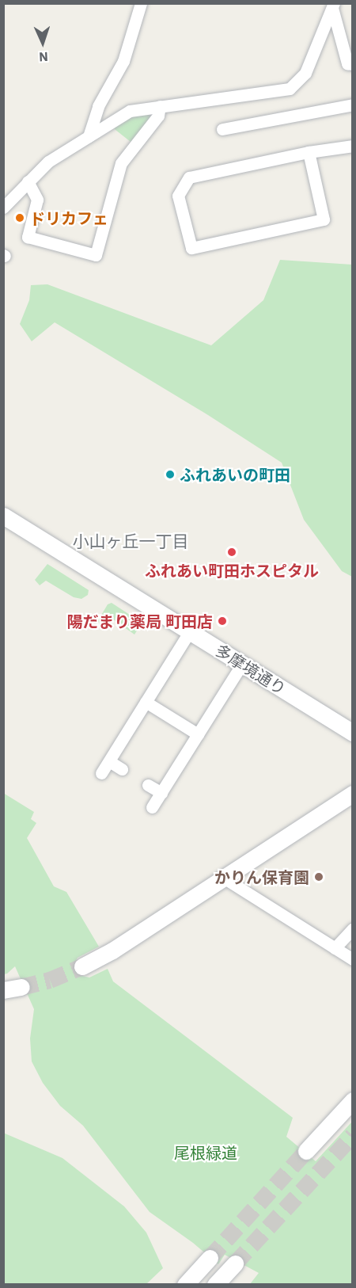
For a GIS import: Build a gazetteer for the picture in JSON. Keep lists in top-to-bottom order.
{
  "streets": {
    "street": ["多摩境通り"]
  },
  "districts": ["小山ヶ丘一丁目"],
  "parks": ["尾根緑道"],
  "places": [
    "ドリカフェ",
    "ふれあいの町田",
    "ふれあい町田ホスピタル",
    "陽だまり薬局 町田店",
    "かりん保育園"
  ],
  "north": "bottom"
}
